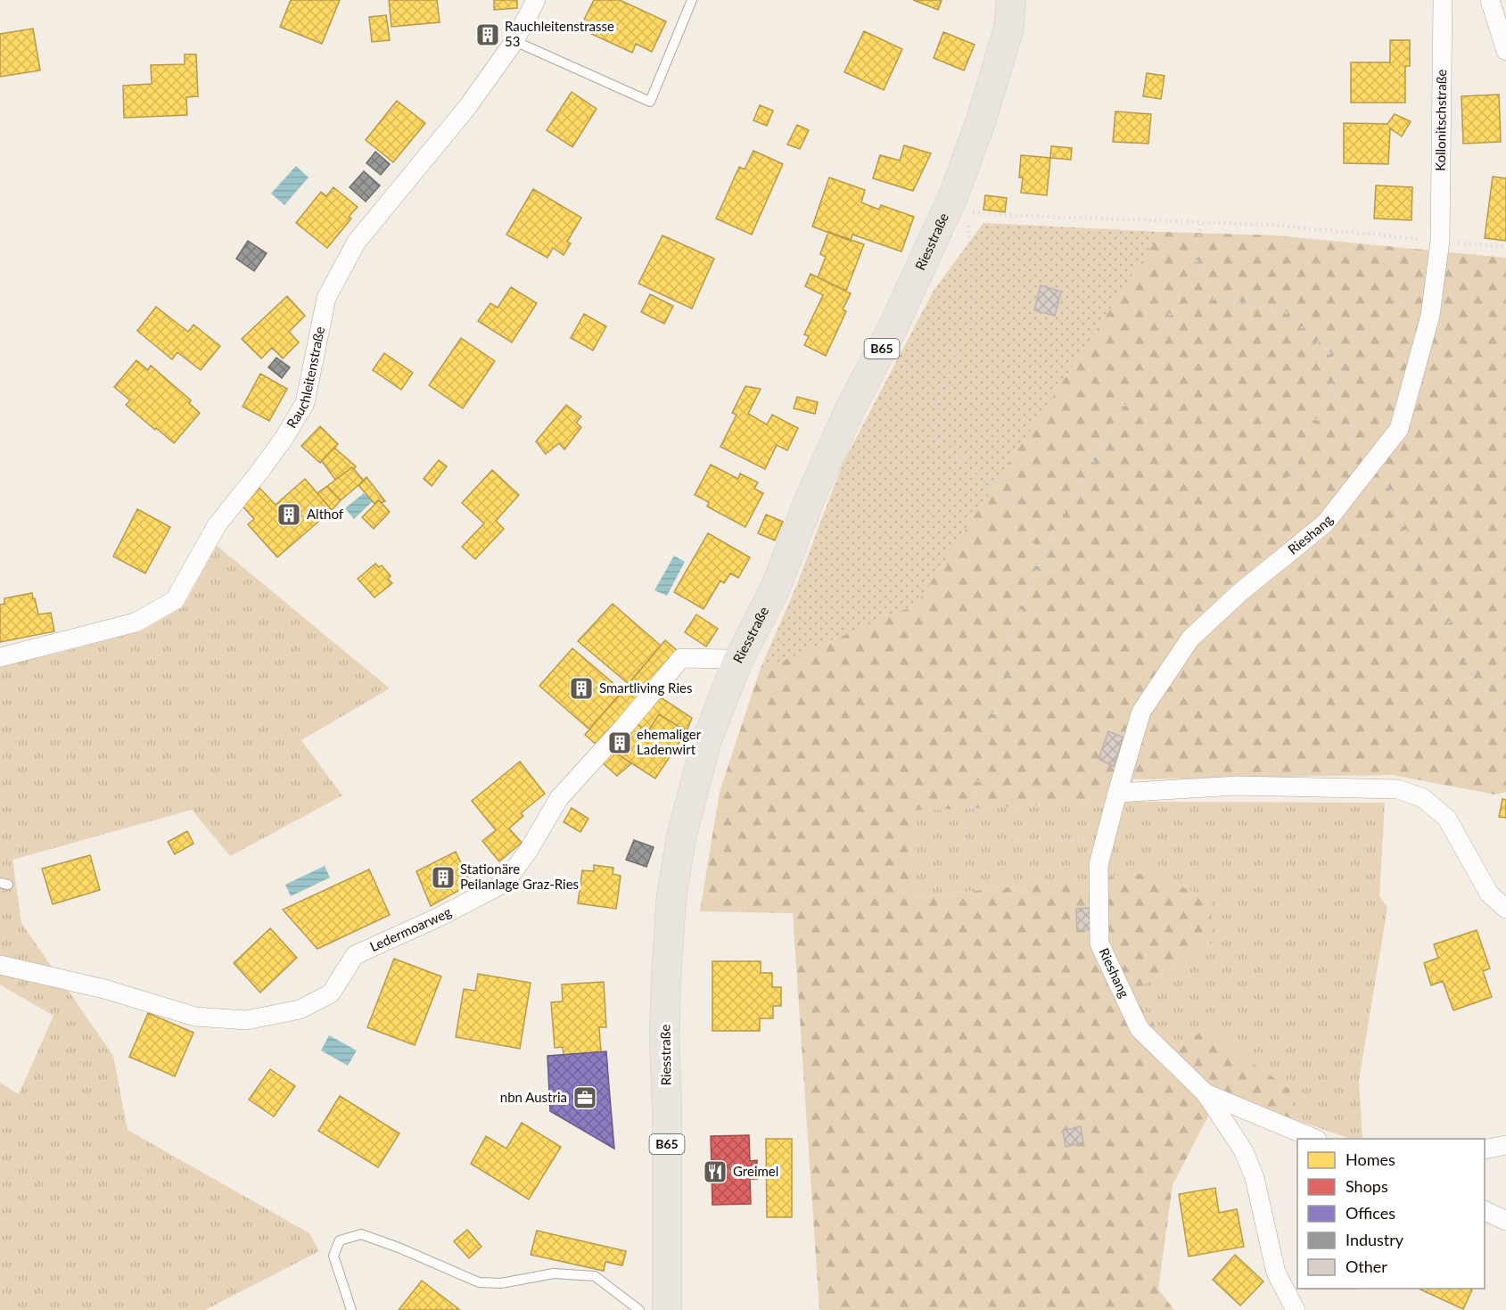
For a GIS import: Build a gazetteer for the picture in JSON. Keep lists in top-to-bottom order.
{
  "streets": {
    "main road": ["Riesstraße", "B65"],
    "street": [
      "Kollonitschstraße",
      "Rauchleitenstraße",
      "Rieshang",
      "Ledermoarweg"
    ]
  },
  "crossings": [
    ["Kollonitschstraße", "Rieshang"],
    ["Riesstraße", "Ledermoarweg"]
  ],
  "places": {
    "building": [
      "Rauchleitenstrasse 53",
      "Althof",
      "Smartliving Ries",
      "ehemaliger Ladenwirt",
      "Stationäre Peilanlage Graz-Ries"
    ],
    "office": ["nbn Austria"],
    "restaurant": ["Greimel"]
  },
  "legend": [
    "Homes",
    "Shops",
    "Offices",
    "Industry",
    "Other"
  ]
}
